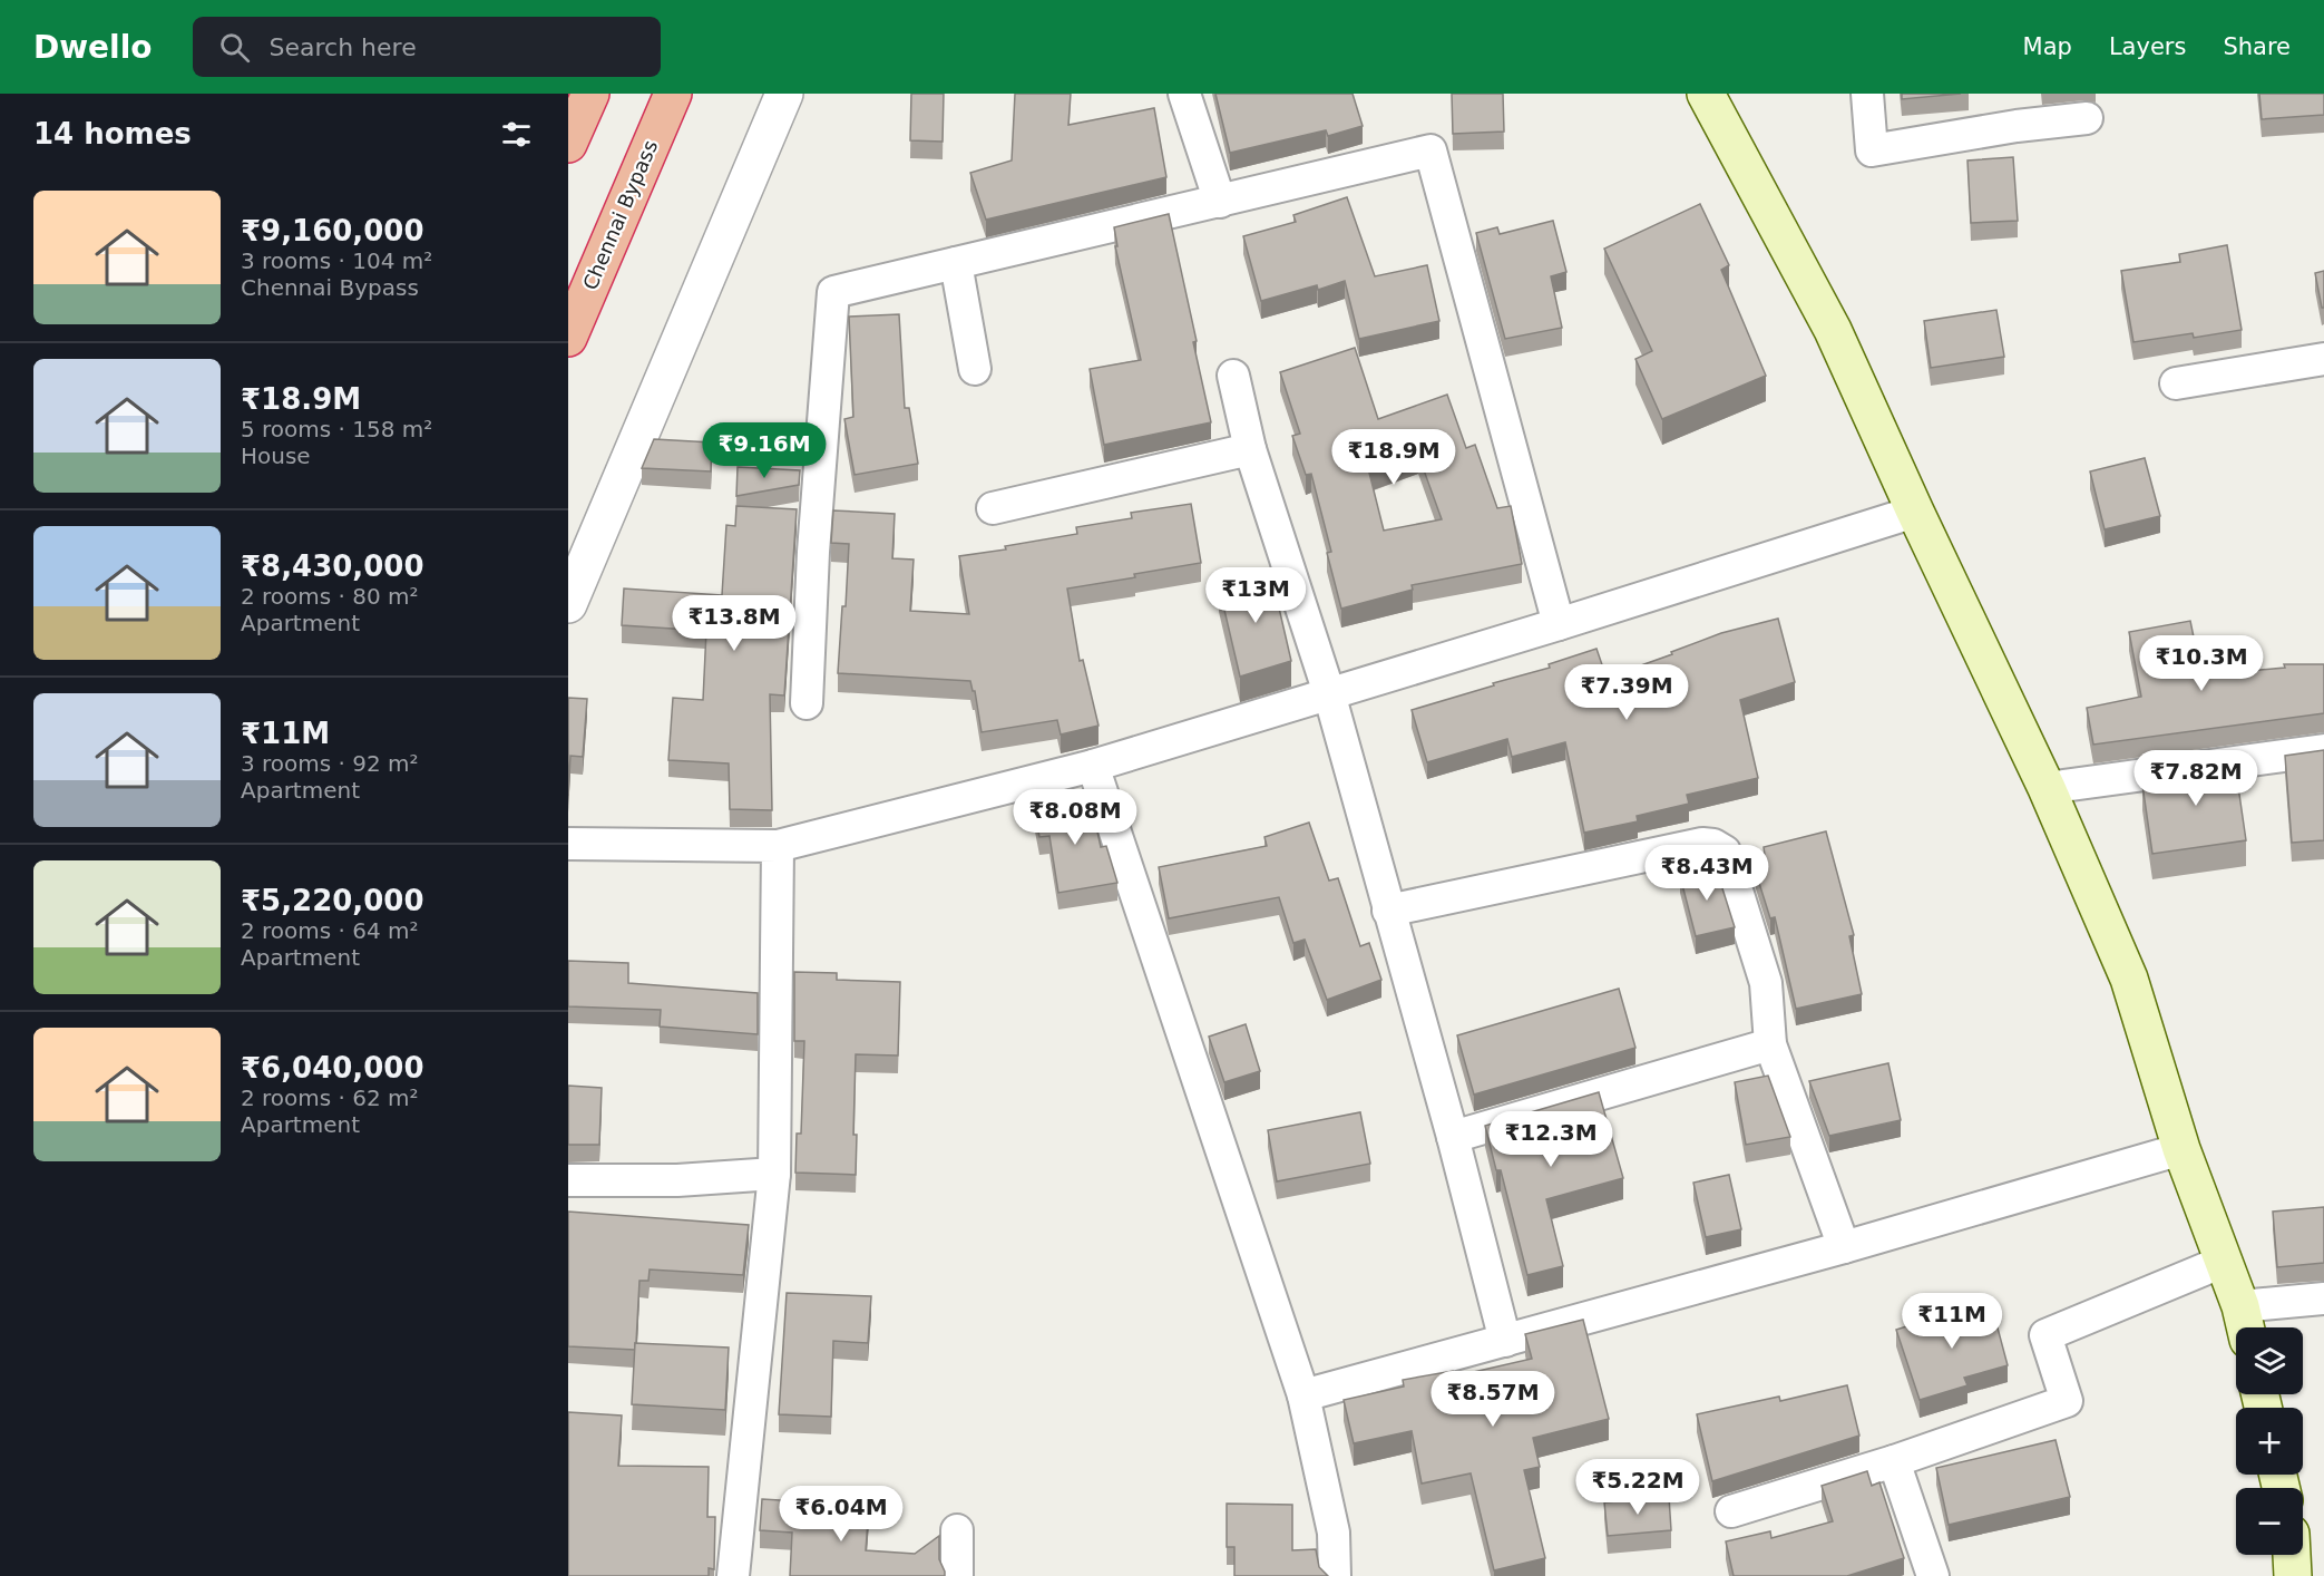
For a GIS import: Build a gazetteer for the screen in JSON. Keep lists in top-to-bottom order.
{
  "streets": {
    "highway": ["Chennai Bypass"]
  },
  "page": {
    "header": "Dwello",
    "search": "Search here",
    "nav": ["Map", "Layers", "Share"],
    "heading": "14 homes",
    "list": [
      {
        "name": "₹9,160,000",
        "note": "3 rooms · 104 m² · Chennai Bypass"
      },
      {
        "name": "₹18.9M",
        "note": "5 rooms · 158 m² · House"
      },
      {
        "name": "₹8,430,000",
        "note": "2 rooms · 80 m² · Apartment"
      },
      {
        "name": "₹11M",
        "note": "3 rooms · 92 m² · Apartment"
      },
      {
        "name": "₹5,220,000",
        "note": "2 rooms · 64 m² · Apartment"
      },
      {
        "name": "₹6,040,000",
        "note": "2 rooms · 62 m² · Apartment"
      }
    ],
    "price": [
      "₹9.16M",
      "₹18.9M",
      "₹13M",
      "₹13.8M",
      "₹10.3M",
      "₹7.39M",
      "₹7.82M",
      "₹8.08M",
      "₹8.43M",
      "₹12.3M",
      "₹11M",
      "₹8.57M",
      "₹5.22M",
      "₹6.04M"
    ],
    "map_buttons": ["+", "−"]
  }
}
